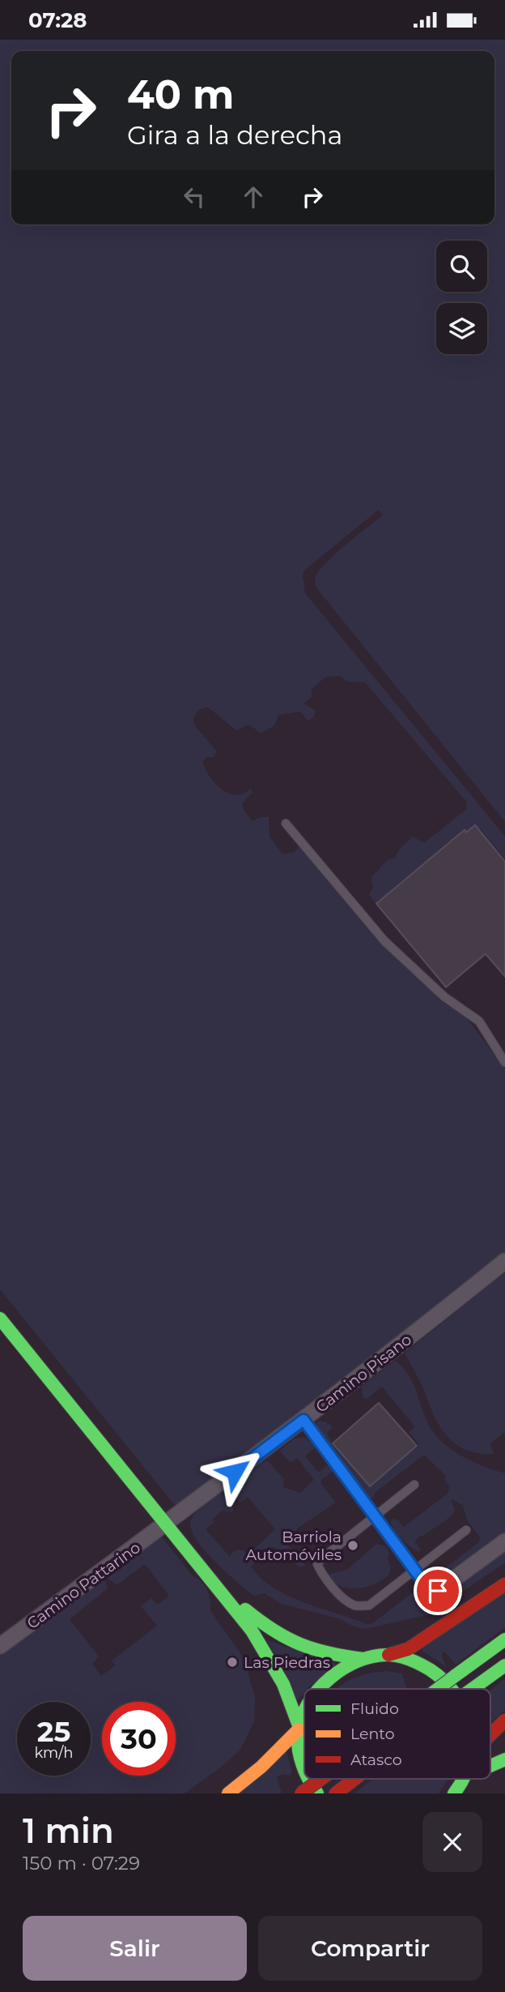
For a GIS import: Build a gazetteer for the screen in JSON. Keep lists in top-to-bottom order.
{
  "streets": {
    "street": ["Camino Pisano", "Camino Pattarino"]
  },
  "crossings": [
    ["Camino Pisano", "Camino Pattarino"]
  ],
  "places": ["Barriola Automóviles", "Las Piedras"],
  "legend": ["Fluido", "Lento", "Atasco"],
  "page": {
    "status": "07:28",
    "turn": ["40 m", "Gira a la derecha"],
    "speed": "25 km/h",
    "limit": "30",
    "heading": ["1 min", "150 m · 07:29"],
    "buttons": ["Salir", "Compartir"]
  }
}
